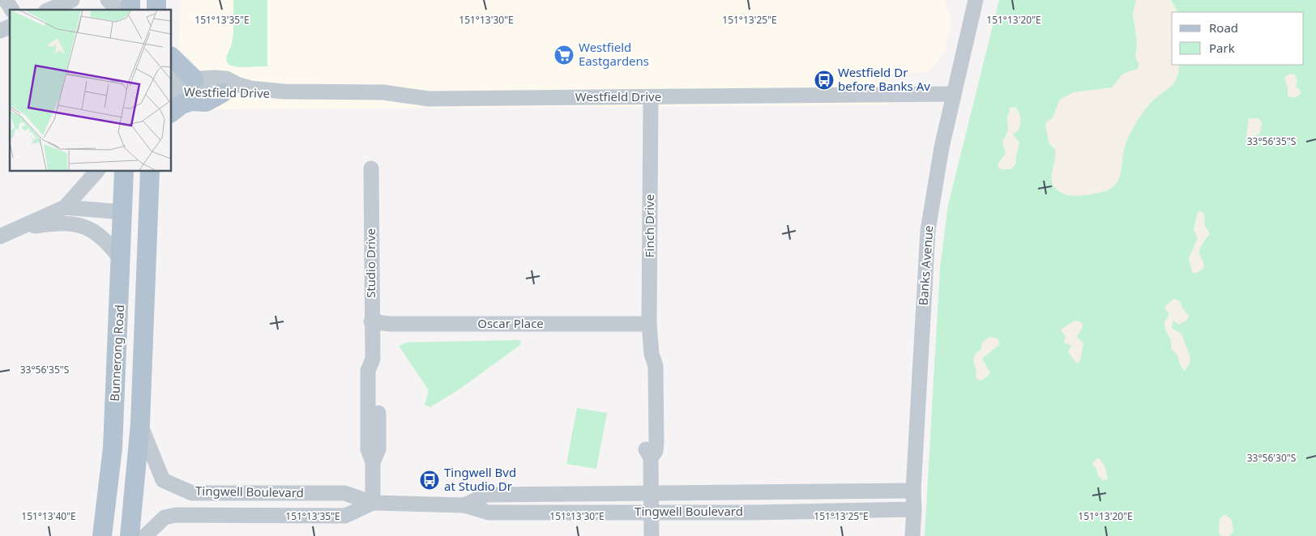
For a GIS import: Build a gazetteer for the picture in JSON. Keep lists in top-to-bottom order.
{
  "streets": {
    "main road": ["Bunnerong Road"],
    "street": [
      "Westfield Drive",
      "Finch Drive",
      "Studio Drive",
      "Banks Avenue",
      "Oscar Place",
      "Tingwell Boulevard"
    ]
  },
  "crossings": [
    ["Westfield Drive", "Finch Drive"],
    ["Westfield Drive", "Banks Avenue"],
    ["Finch Drive", "Oscar Place"],
    ["Finch Drive", "Tingwell Boulevard"],
    ["Studio Drive", "Oscar Place"],
    ["Studio Drive", "Tingwell Boulevard"],
    ["Banks Avenue", "Tingwell Boulevard"],
    ["Bunnerong Road", "Tingwell Boulevard"]
  ],
  "places": {
    "supermarket": ["Westfield Eastgardens"],
    "bus stop": ["Westfield Dr before Banks Av", "Tingwell Bvd at Studio Dr"]
  },
  "legend": ["Road", "Park"],
  "coordinates": [
    "151°13'35\"E",
    "151°13'30\"E",
    "151°13'25\"E",
    "151°13'20\"E",
    "33°56'35\"S",
    "33°56'30\"S",
    "151°13'40\"E"
  ]
}
